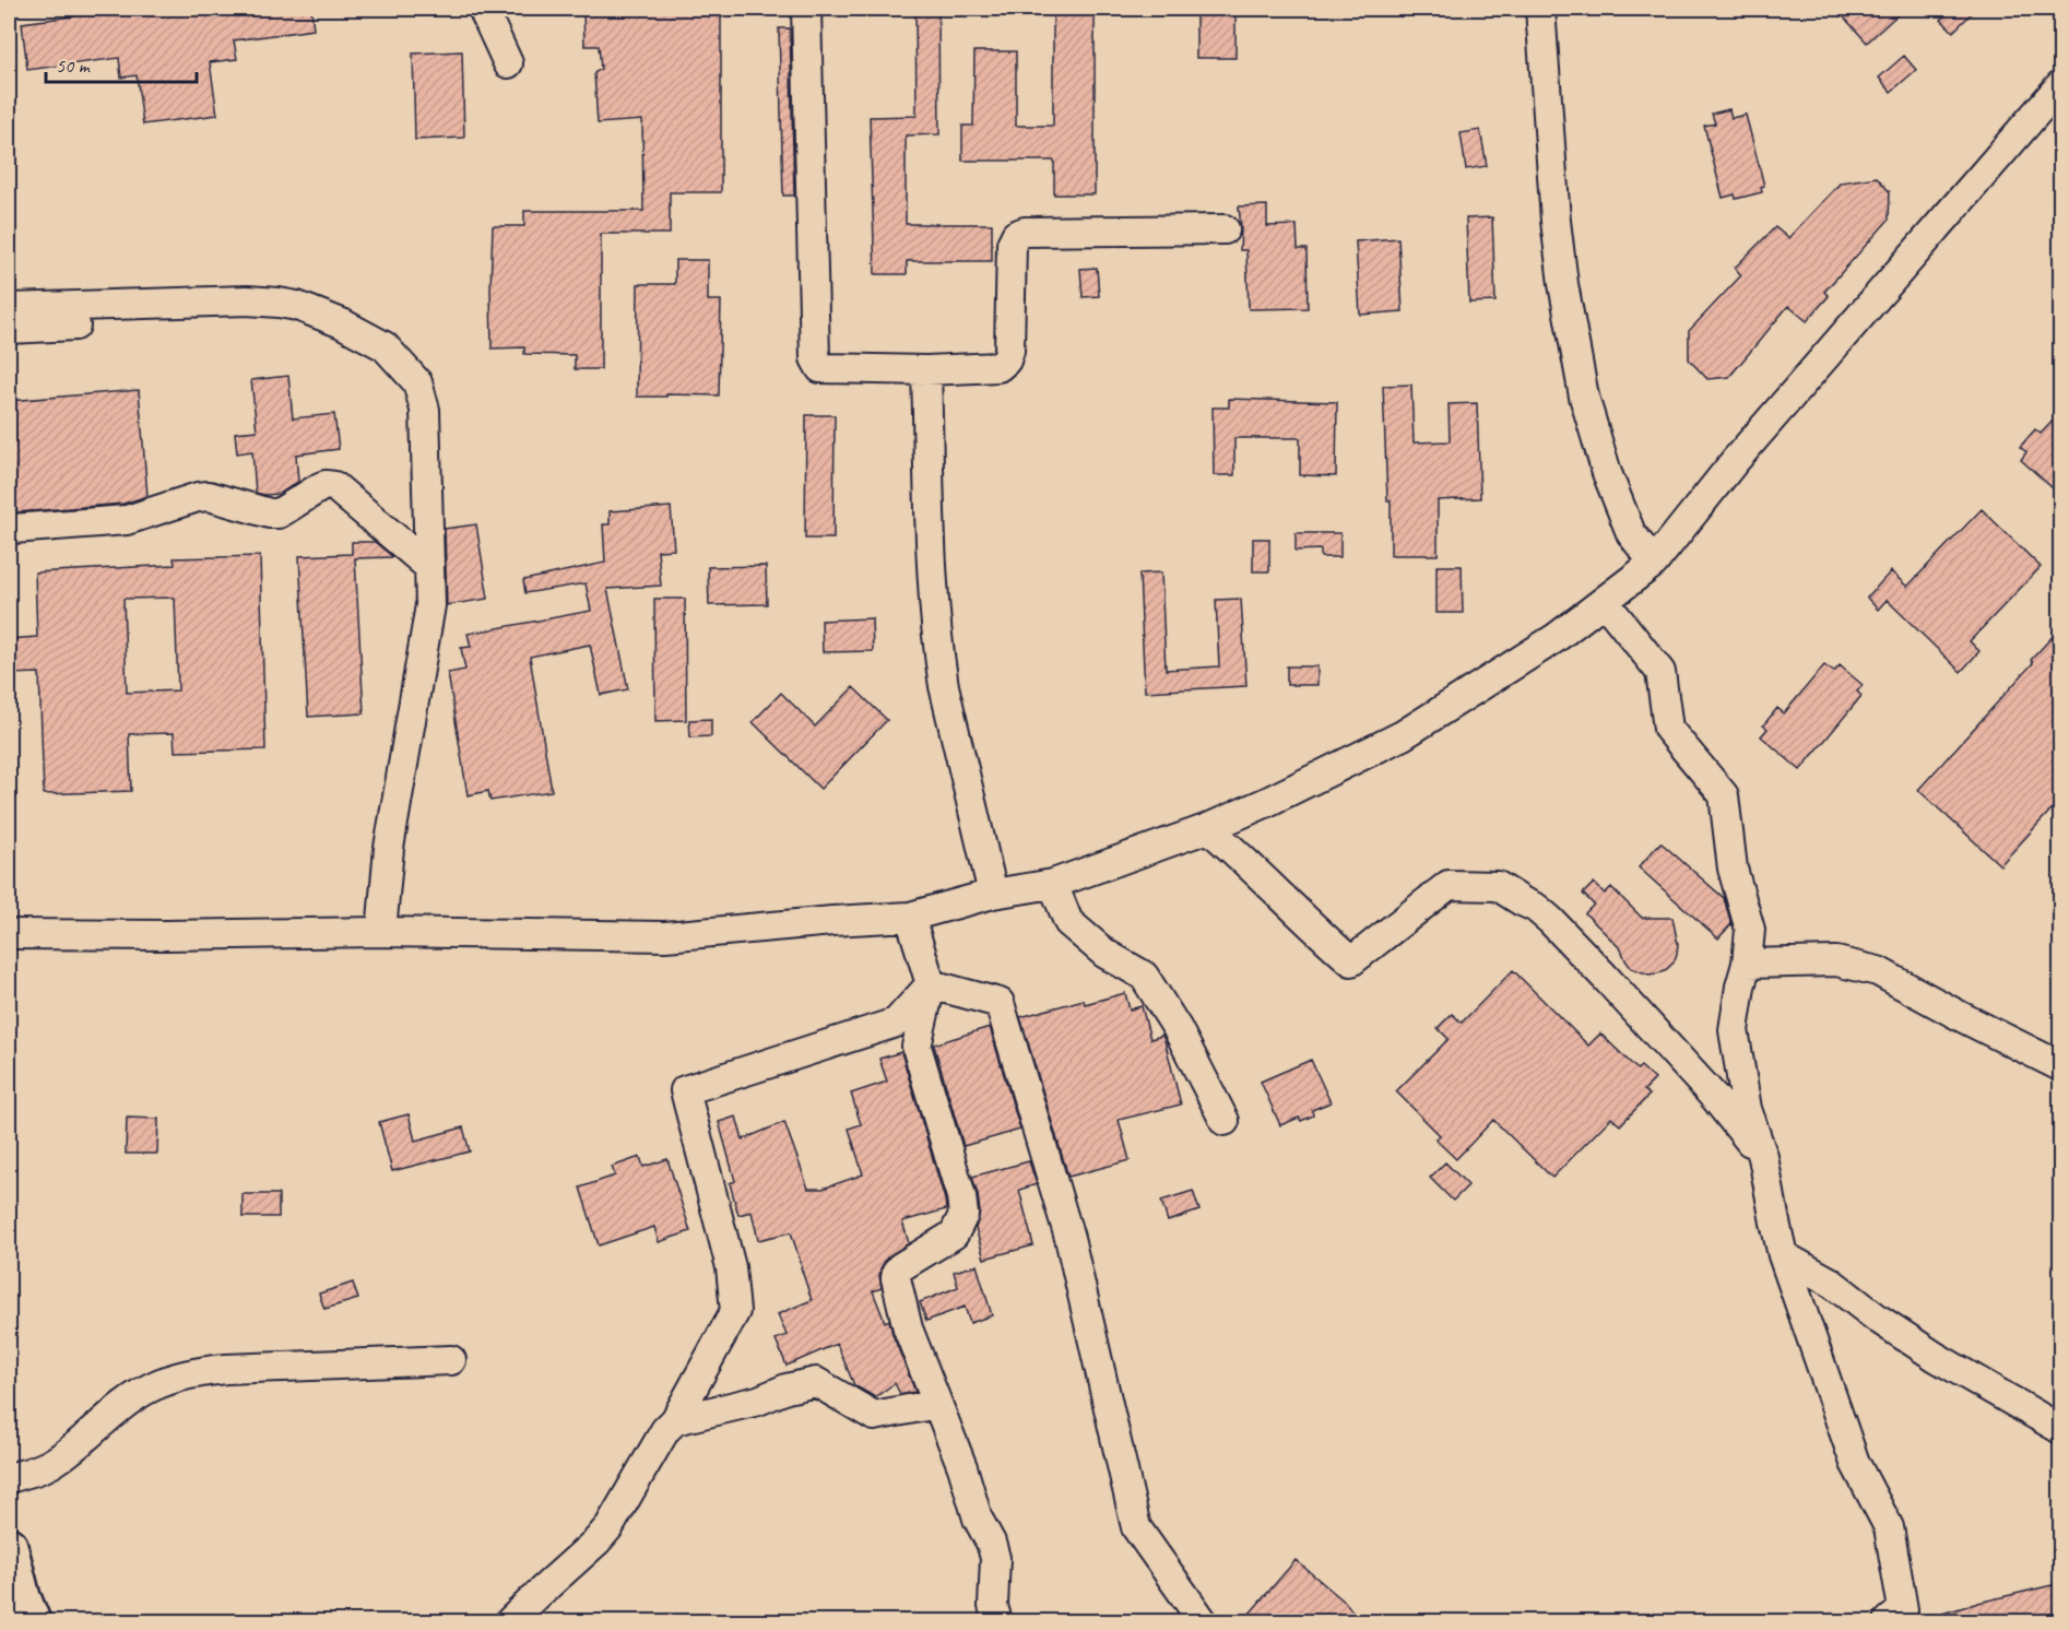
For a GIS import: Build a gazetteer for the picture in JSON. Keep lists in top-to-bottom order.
{
  "scale_bar": "50 m"
}
